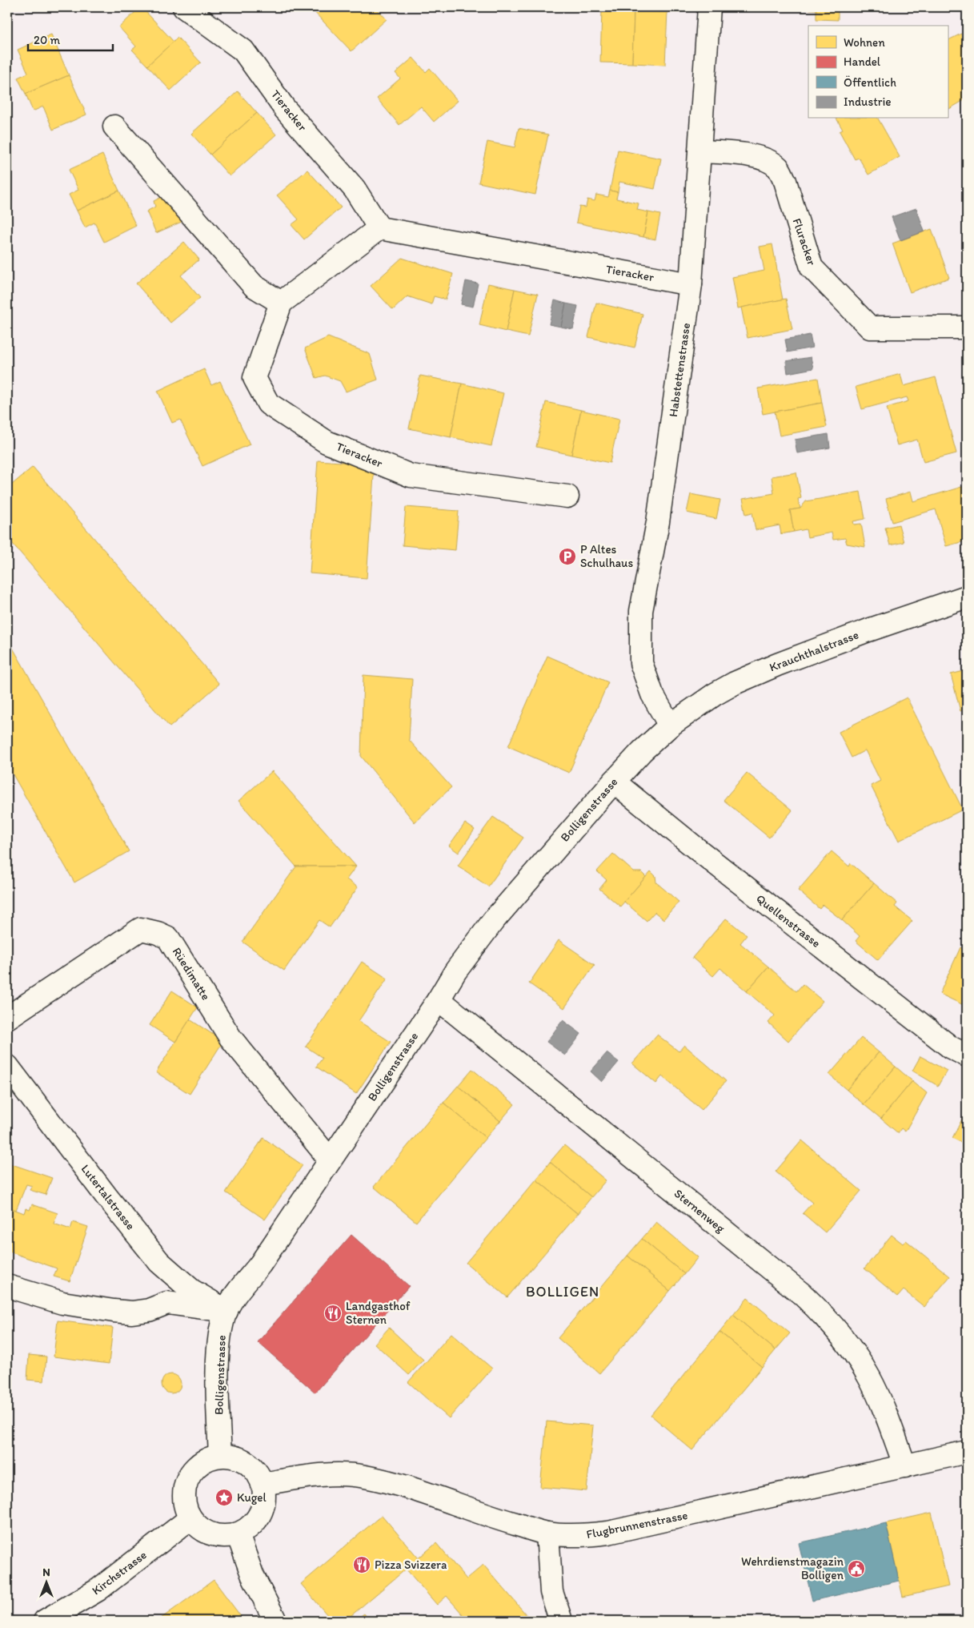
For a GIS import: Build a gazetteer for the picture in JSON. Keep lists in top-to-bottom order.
{
  "streets": {
    "street": [
      "Tieracker",
      "Fluracker",
      "Habstettenstrasse",
      "Krauchthalstrasse",
      "Bolligenstrasse",
      "Quellenstrasse",
      "Rüedimatte",
      "Lutertalstrasse",
      "Sternenweg",
      "Flugbrunnenstrasse",
      "Kirchstrasse"
    ]
  },
  "crossings": [
    ["Tieracker", "Habstettenstrasse"],
    ["Fluracker", "Habstettenstrasse"],
    ["Habstettenstrasse", "Krauchthalstrasse"],
    ["Habstettenstrasse", "Bolligenstrasse"],
    ["Krauchthalstrasse", "Bolligenstrasse"],
    ["Bolligenstrasse", "Quellenstrasse"],
    ["Bolligenstrasse", "Rüedimatte"],
    ["Bolligenstrasse", "Lutertalstrasse"],
    ["Bolligenstrasse", "Sternenweg"],
    ["Bolligenstrasse", "Flugbrunnenstrasse"],
    ["Bolligenstrasse", "Kirchstrasse"],
    ["Sternenweg", "Flugbrunnenstrasse"],
    ["Flugbrunnenstrasse", "Kirchstrasse"]
  ],
  "districts": ["BOLLIGEN"],
  "places": {
    "parking": ["P Altes Schulhaus"],
    "restaurant": ["Landgasthof Sternen", "Pizza Svizzera"],
    "place": ["Kugel"],
    "public building": ["Wehrdienstmagazin Bolligen"]
  },
  "legend": [
    "Wohnen",
    "Handel",
    "Öffentlich",
    "Industrie"
  ],
  "scale_bar": "20 m",
  "north": "top"
}
